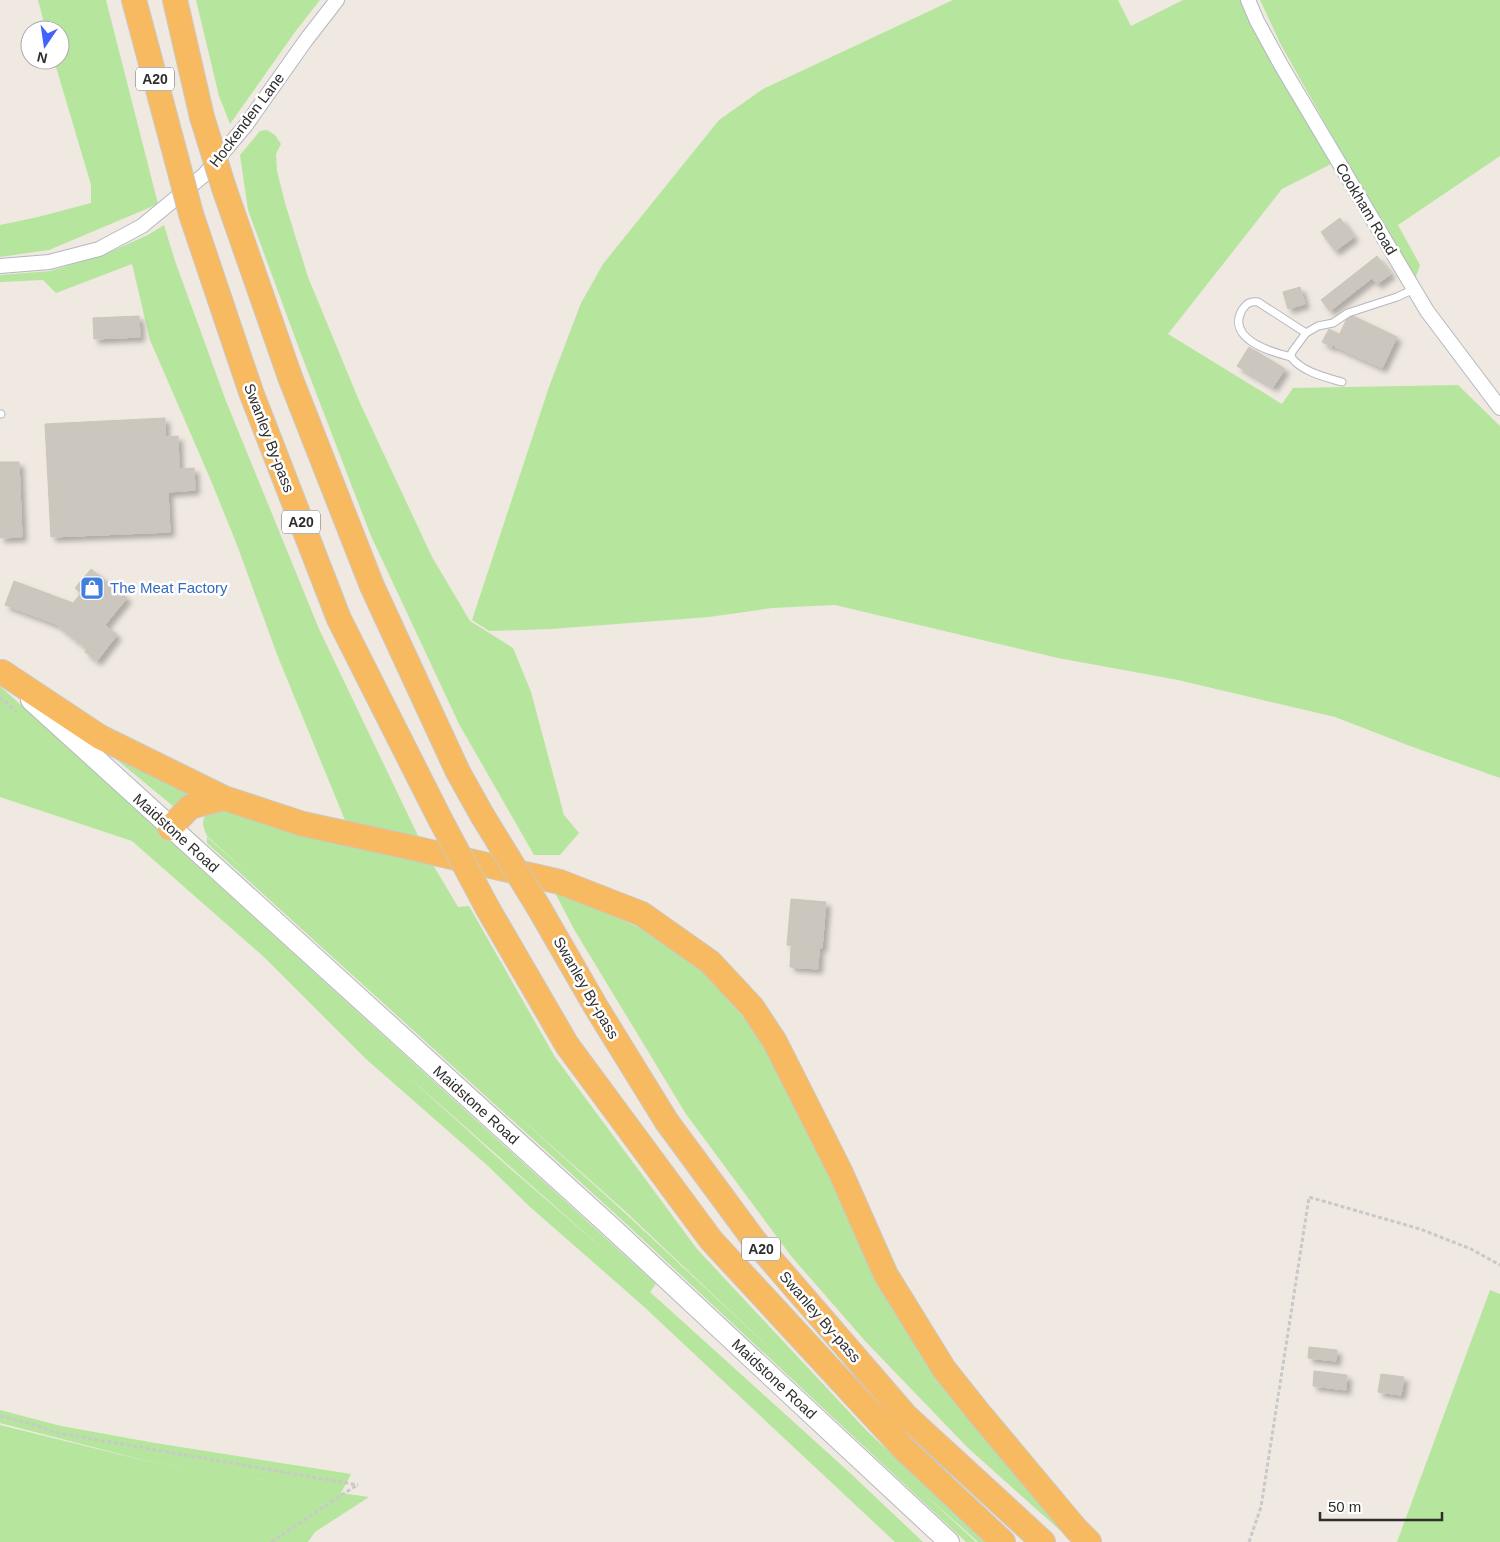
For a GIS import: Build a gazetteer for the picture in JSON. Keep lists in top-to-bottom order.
{
  "streets": {
    "highway": ["A20", "Swanley By-pass"],
    "main road": ["Maidstone Road"],
    "street": ["Hockenden Lane", "Cookham Road"]
  },
  "places": {
    "shop": ["The Meat Factory"]
  },
  "scale_bar": "50 m",
  "north": "bottom"
}
